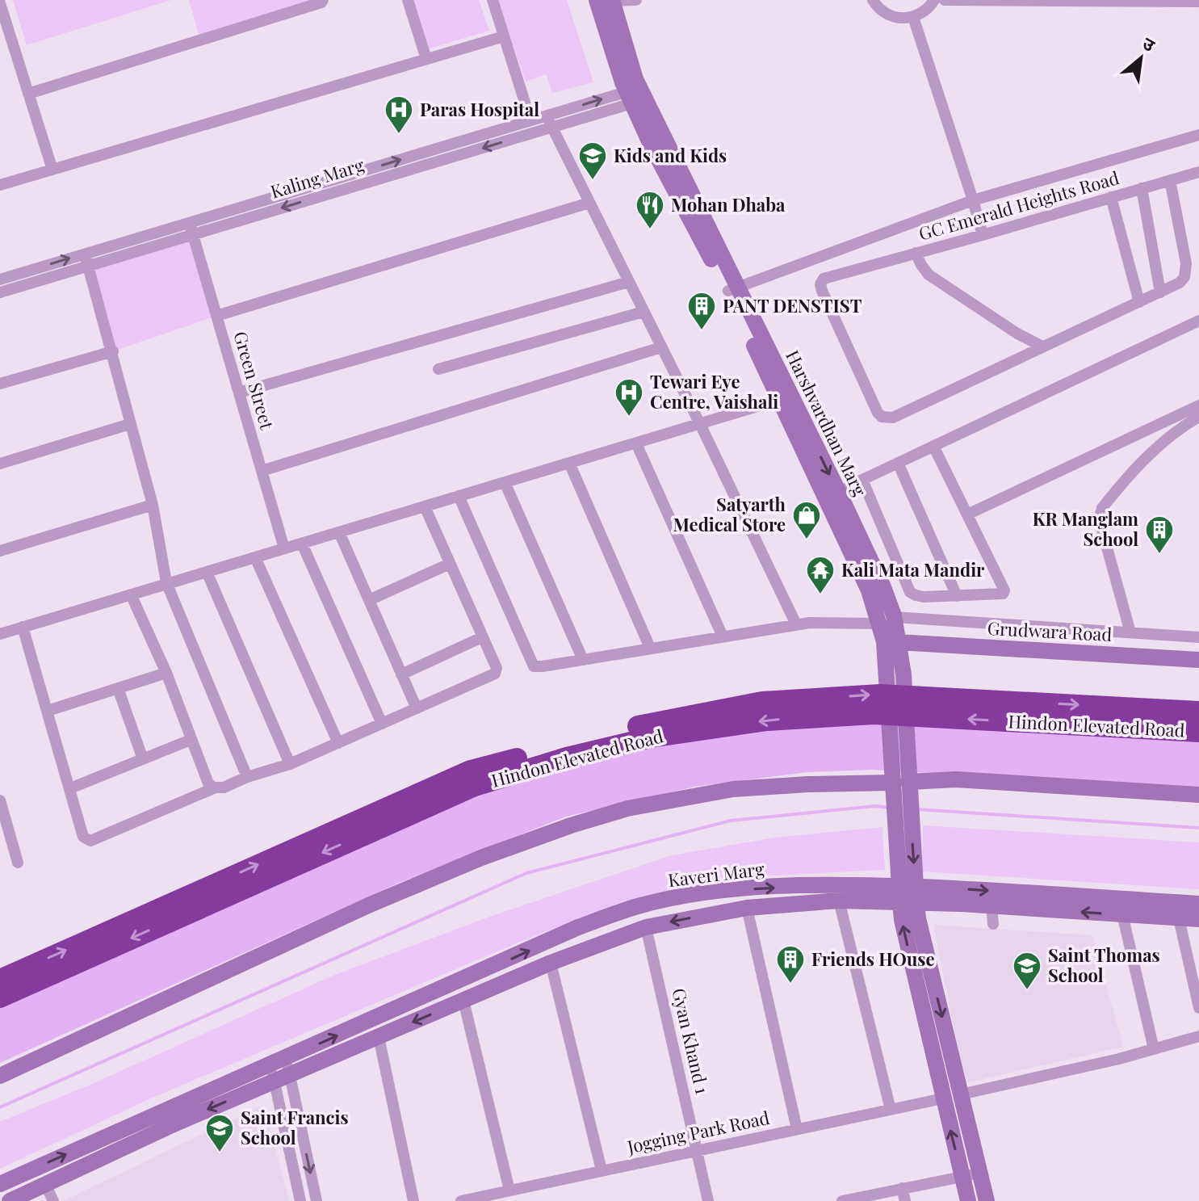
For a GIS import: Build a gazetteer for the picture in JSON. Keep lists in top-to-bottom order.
{
  "streets": {
    "highway": ["Hindon Elevated Road"],
    "street": [
      "Kaling Marg",
      "GC Emerald Heights Road",
      "Green Street",
      "Harshvardhan Marg",
      "Grudwara Road",
      "Kaveri Marg",
      "Gyan Khand 1",
      "Jogging Park Road"
    ]
  },
  "crossings": [
    ["Kaling Marg", "Green Street"],
    ["Kaling Marg", "Harshvardhan Marg"],
    ["Harshvardhan Marg", "Grudwara Road"],
    ["Harshvardhan Marg", "Kaveri Marg"],
    ["Kaveri Marg", "Gyan Khand 1"],
    ["Gyan Khand 1", "Jogging Park Road"]
  ],
  "places": {
    "hospital": ["Paras Hospital", "Tewari Eye Centre, Vaishali"],
    "school or university": ["Kids and Kids", "Saint Thomas School", "Saint Francis School"],
    "restaurant": ["Mohan Dhaba"],
    "building": ["PANT DENSTIST", "KR Manglam School", "Friends HOuse"],
    "shop": ["Satyarth Medical Store"],
    "temple": ["Kali Mata Mandir"]
  },
  "north": "top right"
}
